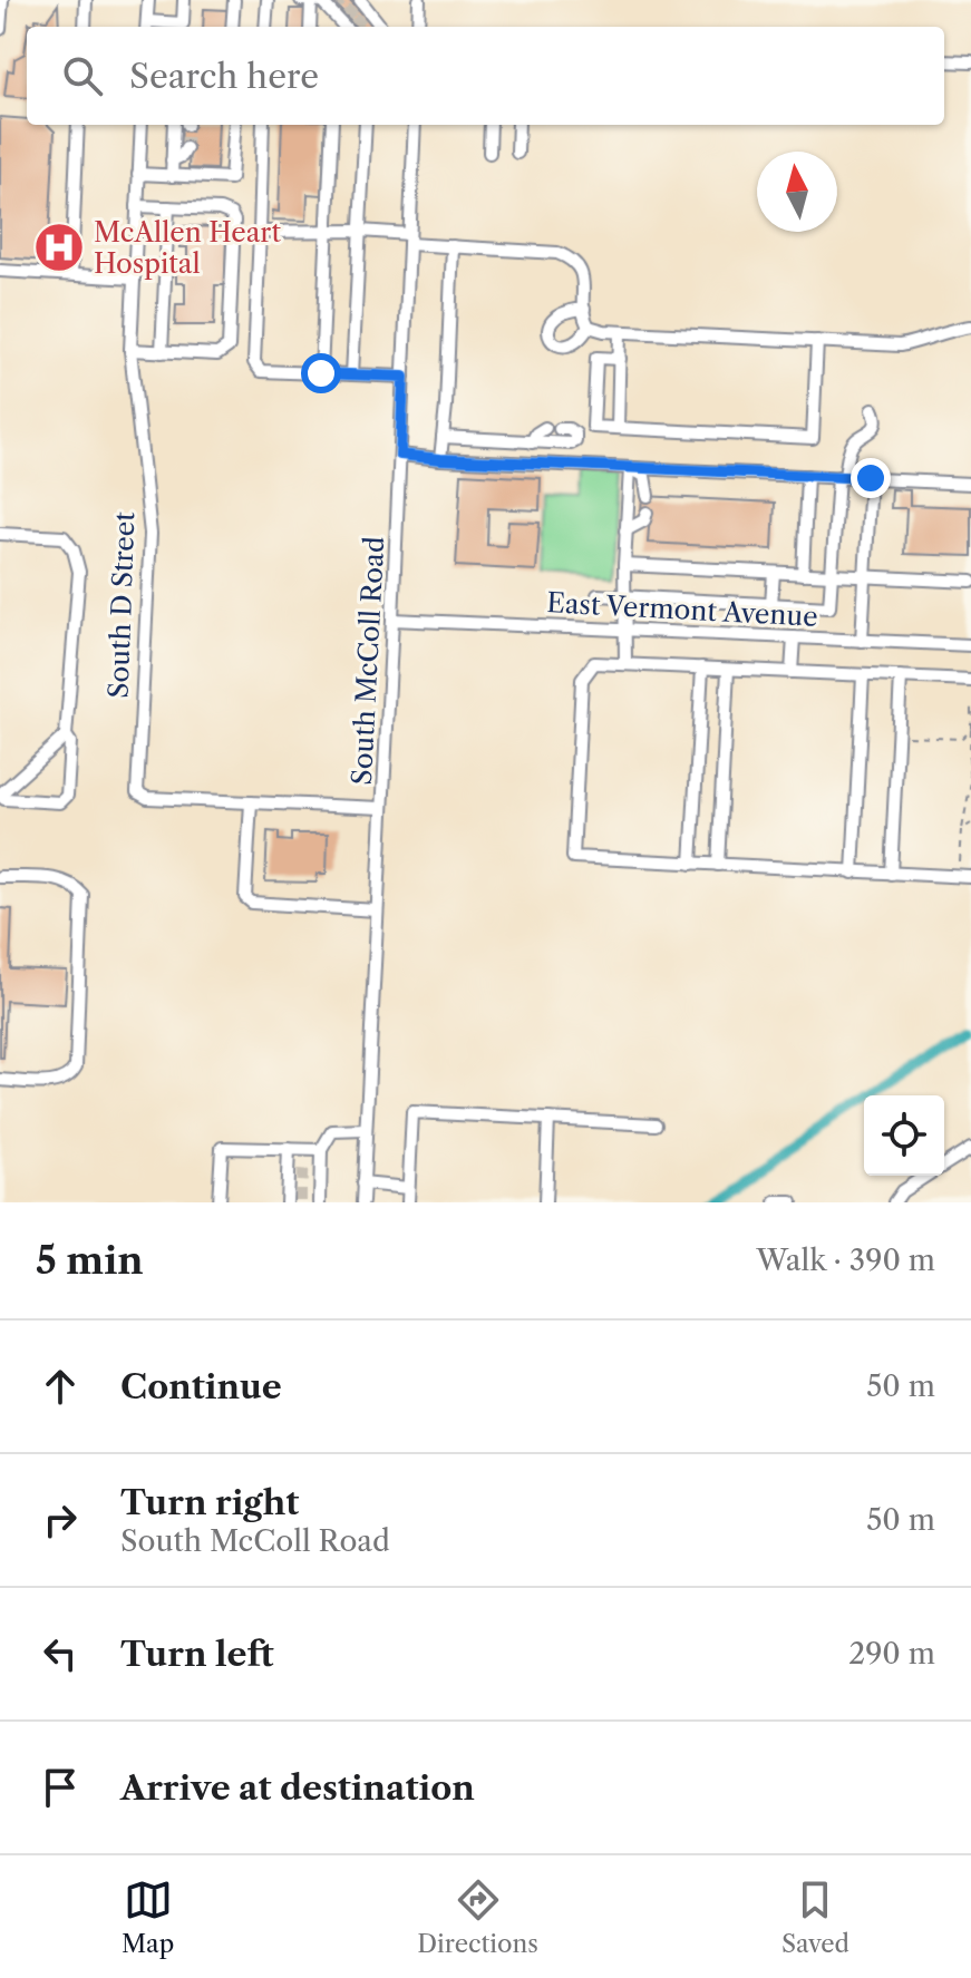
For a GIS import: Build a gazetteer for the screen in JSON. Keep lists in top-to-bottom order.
{
  "streets": {
    "street": ["South D Street", "East Vermont Avenue", "South McColl Road"]
  },
  "crossings": [
    ["South D Street", "South McColl Road"],
    ["East Vermont Avenue", "South McColl Road"]
  ],
  "places": {
    "hospital": ["McAllen Heart Hospital"]
  },
  "north": "top",
  "page": {
    "search": "Search here",
    "heading": ["5 min", "Walk · 390 m"],
    "list": [
      ["Continue", "50 m"],
      ["Turn right", "South McColl Road", "50 m"],
      ["Turn left", "290 m"],
      "Arrive at destination"
    ],
    "nav": ["Map", "Directions", "Saved"]
  }
}
